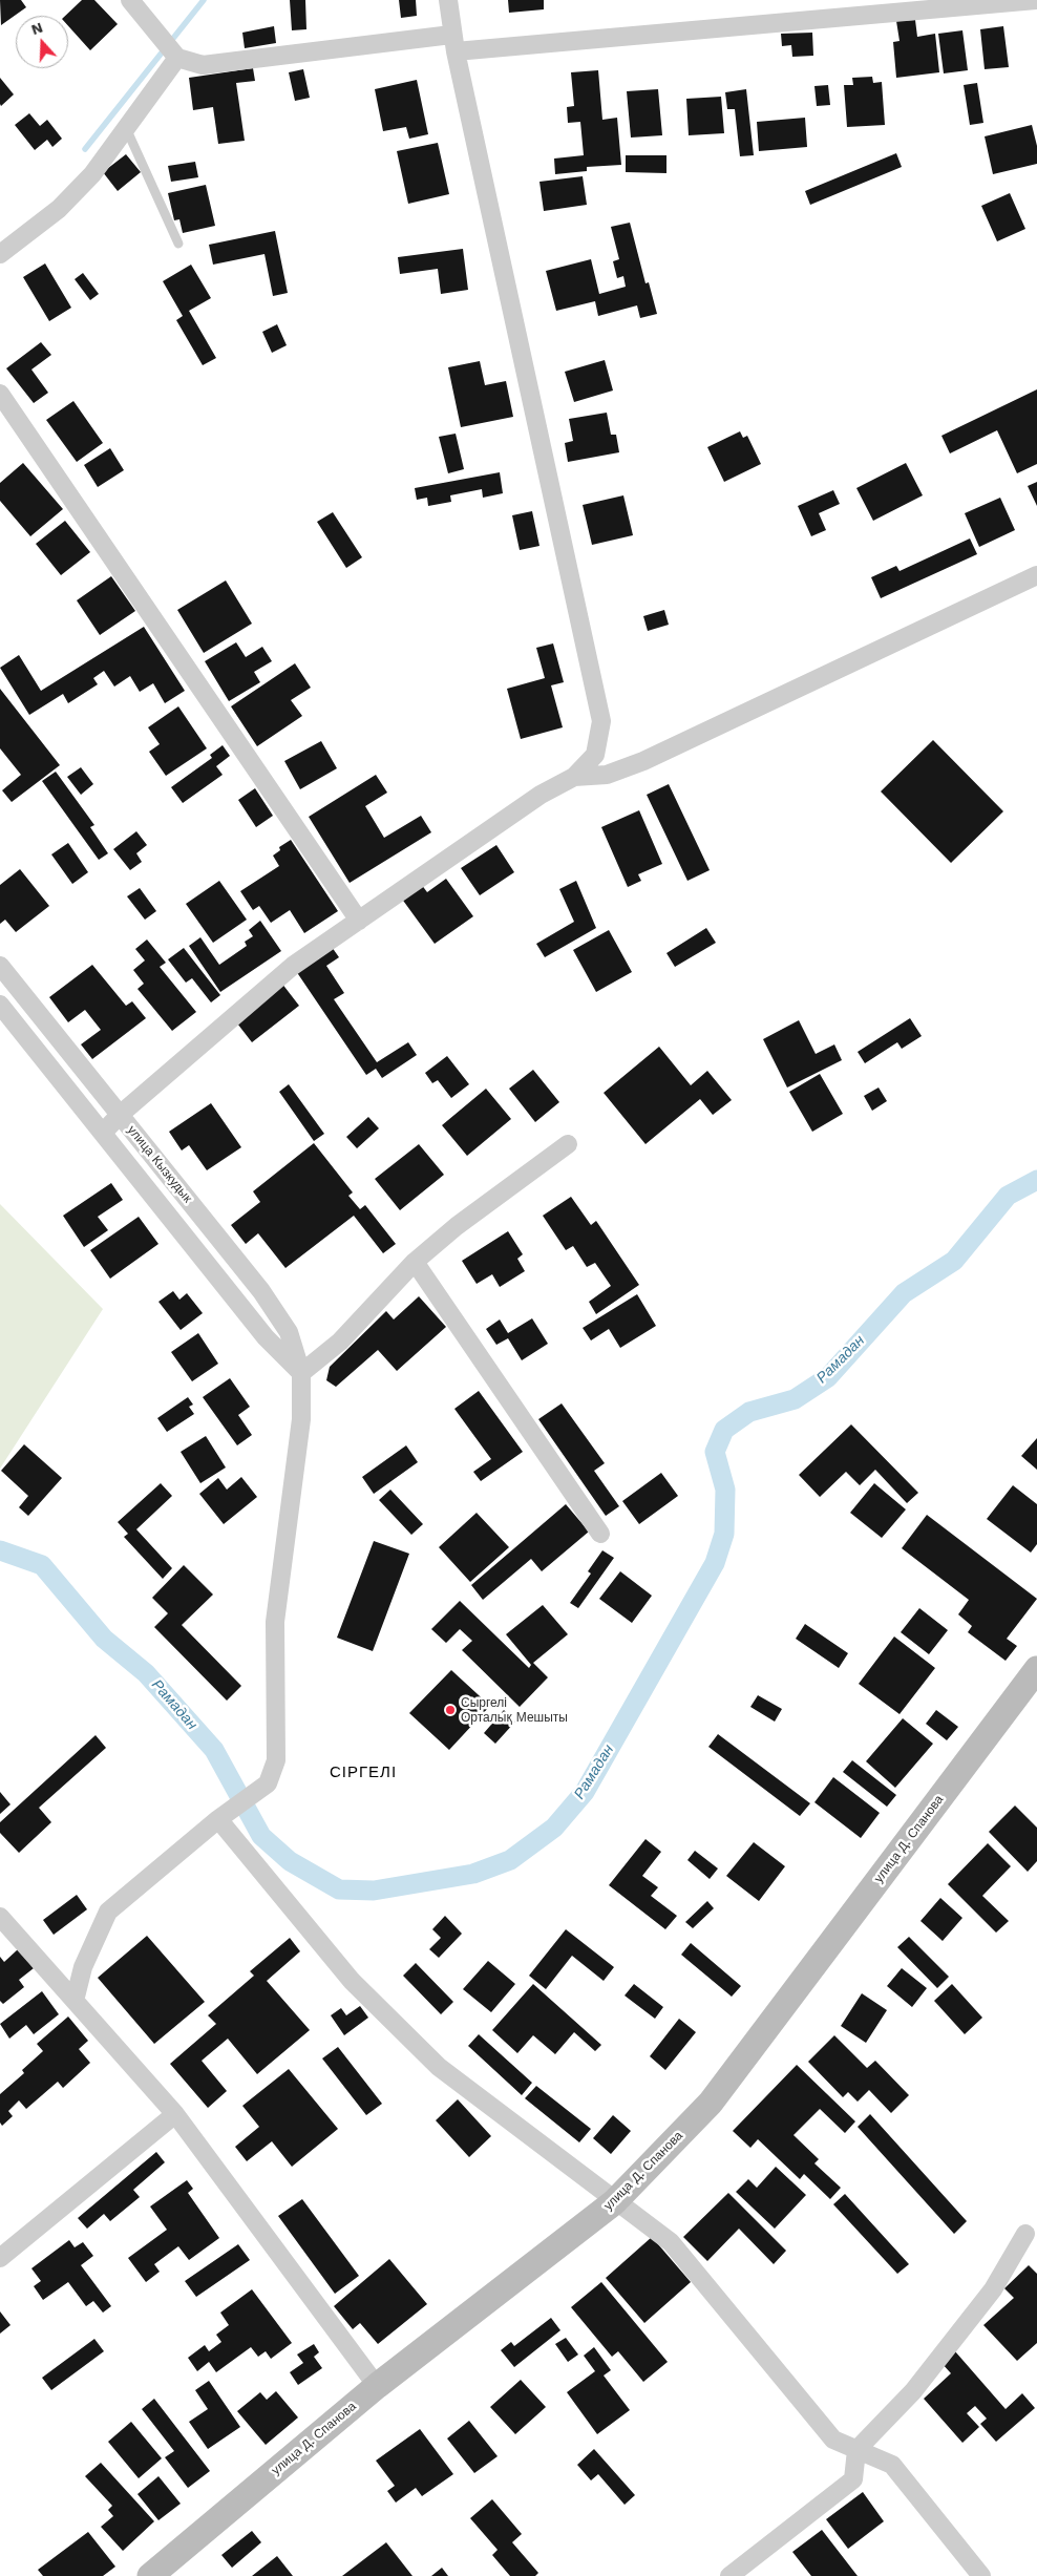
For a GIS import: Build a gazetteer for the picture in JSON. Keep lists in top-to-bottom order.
{
  "streets": {
    "main road": ["улица Д. Спанова"],
    "street": ["улица Кызкудык"]
  },
  "districts": ["СІРГЕЛІ"],
  "water": ["Рамадан"],
  "places": ["Сыргелі Орталық Мешыты"],
  "north": "top"
}
